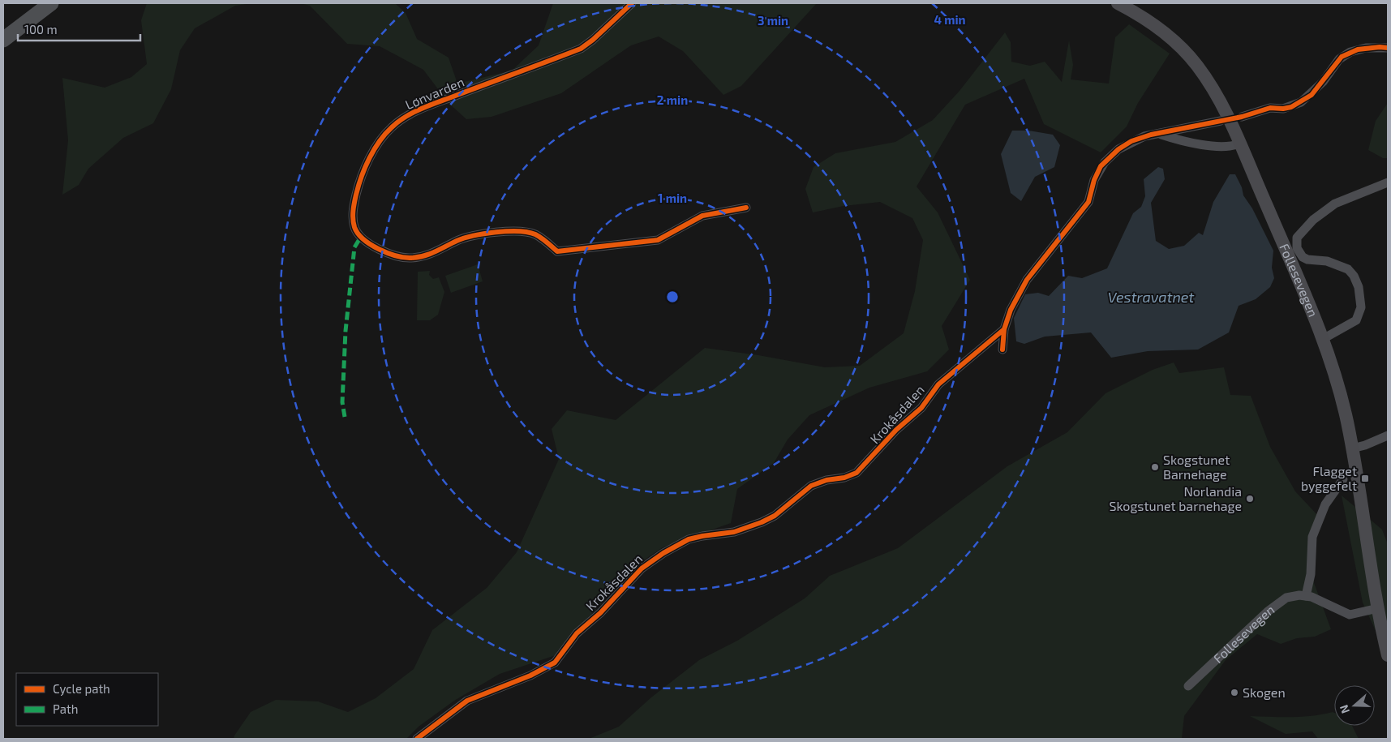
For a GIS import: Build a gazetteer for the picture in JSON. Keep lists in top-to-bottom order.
{
  "streets": {
    "main road": ["Follesevegen"],
    "street": ["Lønvarden", "Krokåsdalen"]
  },
  "water": ["Vestravatnet"],
  "places": {
    "other": ["Skogstunet Barnehage", "Norlandia Skogstunet barnehage", "Skogen"],
    "transit": ["Flagget byggefelt"]
  },
  "legend": ["Cycle path", "Path"],
  "scale_bar": "100 m",
  "north": "left",
  "rings": [
    "4 min",
    "3 min",
    "2 min",
    "1 min"
  ]
}
